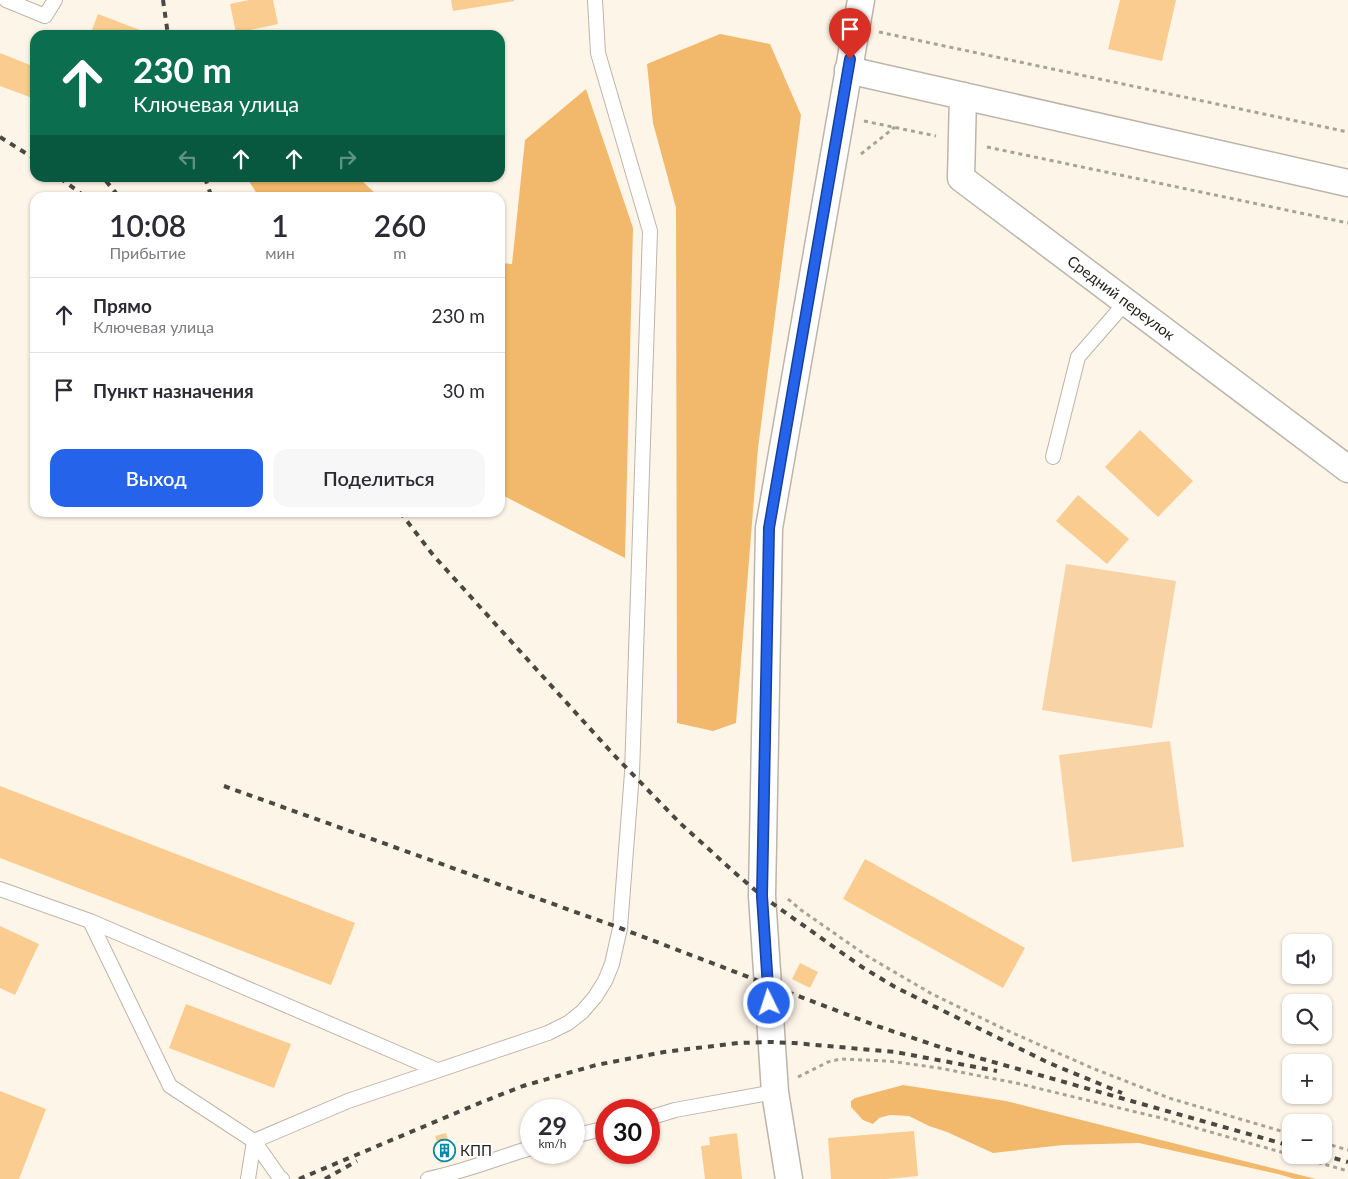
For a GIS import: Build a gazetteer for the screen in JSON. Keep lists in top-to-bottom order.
{
  "streets": {
    "street": ["Средний переулок"]
  },
  "places": {
    "building": ["КПП"]
  },
  "page": {
    "turn": ["230 m", "Ключевая улица"],
    "eta": [
      "10:08",
      "Прибытие",
      "1",
      "мин",
      "260",
      "m"
    ],
    "list": [
      {
        "name": "Прямо",
        "note": "Ключевая улица",
        "value": "230 m"
      },
      {
        "name": "Пункт назначения",
        "value": "30 m"
      }
    ],
    "buttons": ["Выход", "Поделиться"],
    "map_buttons": ["+", "−"],
    "speed": "29 km/h",
    "limit": "30"
  }
}
